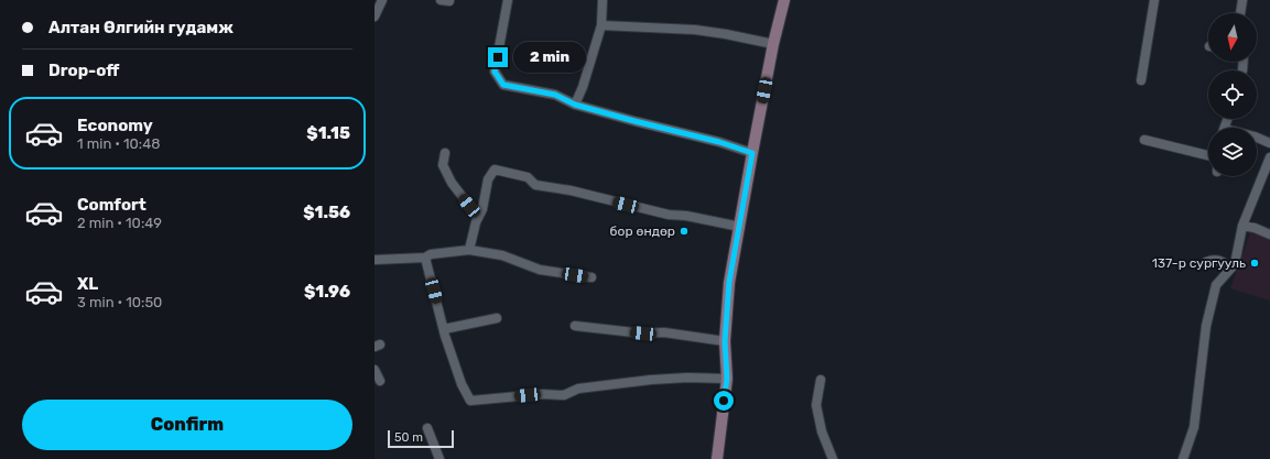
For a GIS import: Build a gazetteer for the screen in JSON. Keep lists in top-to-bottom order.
{
  "places": ["бор өндөр", "137-р сургууль"],
  "scale_bar": "50 m",
  "north": "bottom",
  "page": {
    "banner": ["Алтан Өлгийн гудамж", "Drop-off"],
    "bubble": "2 min",
    "list": [
      {
        "name": "Economy",
        "note": "1 min · 10:48",
        "value": "$1.15"
      },
      {
        "name": "Comfort",
        "note": "2 min · 10:49",
        "value": "$1.56"
      },
      {
        "name": "XL",
        "note": "3 min · 10:50",
        "value": "$1.96"
      }
    ],
    "buttons": "Confirm",
    "scale": "50 m"
  }
}
